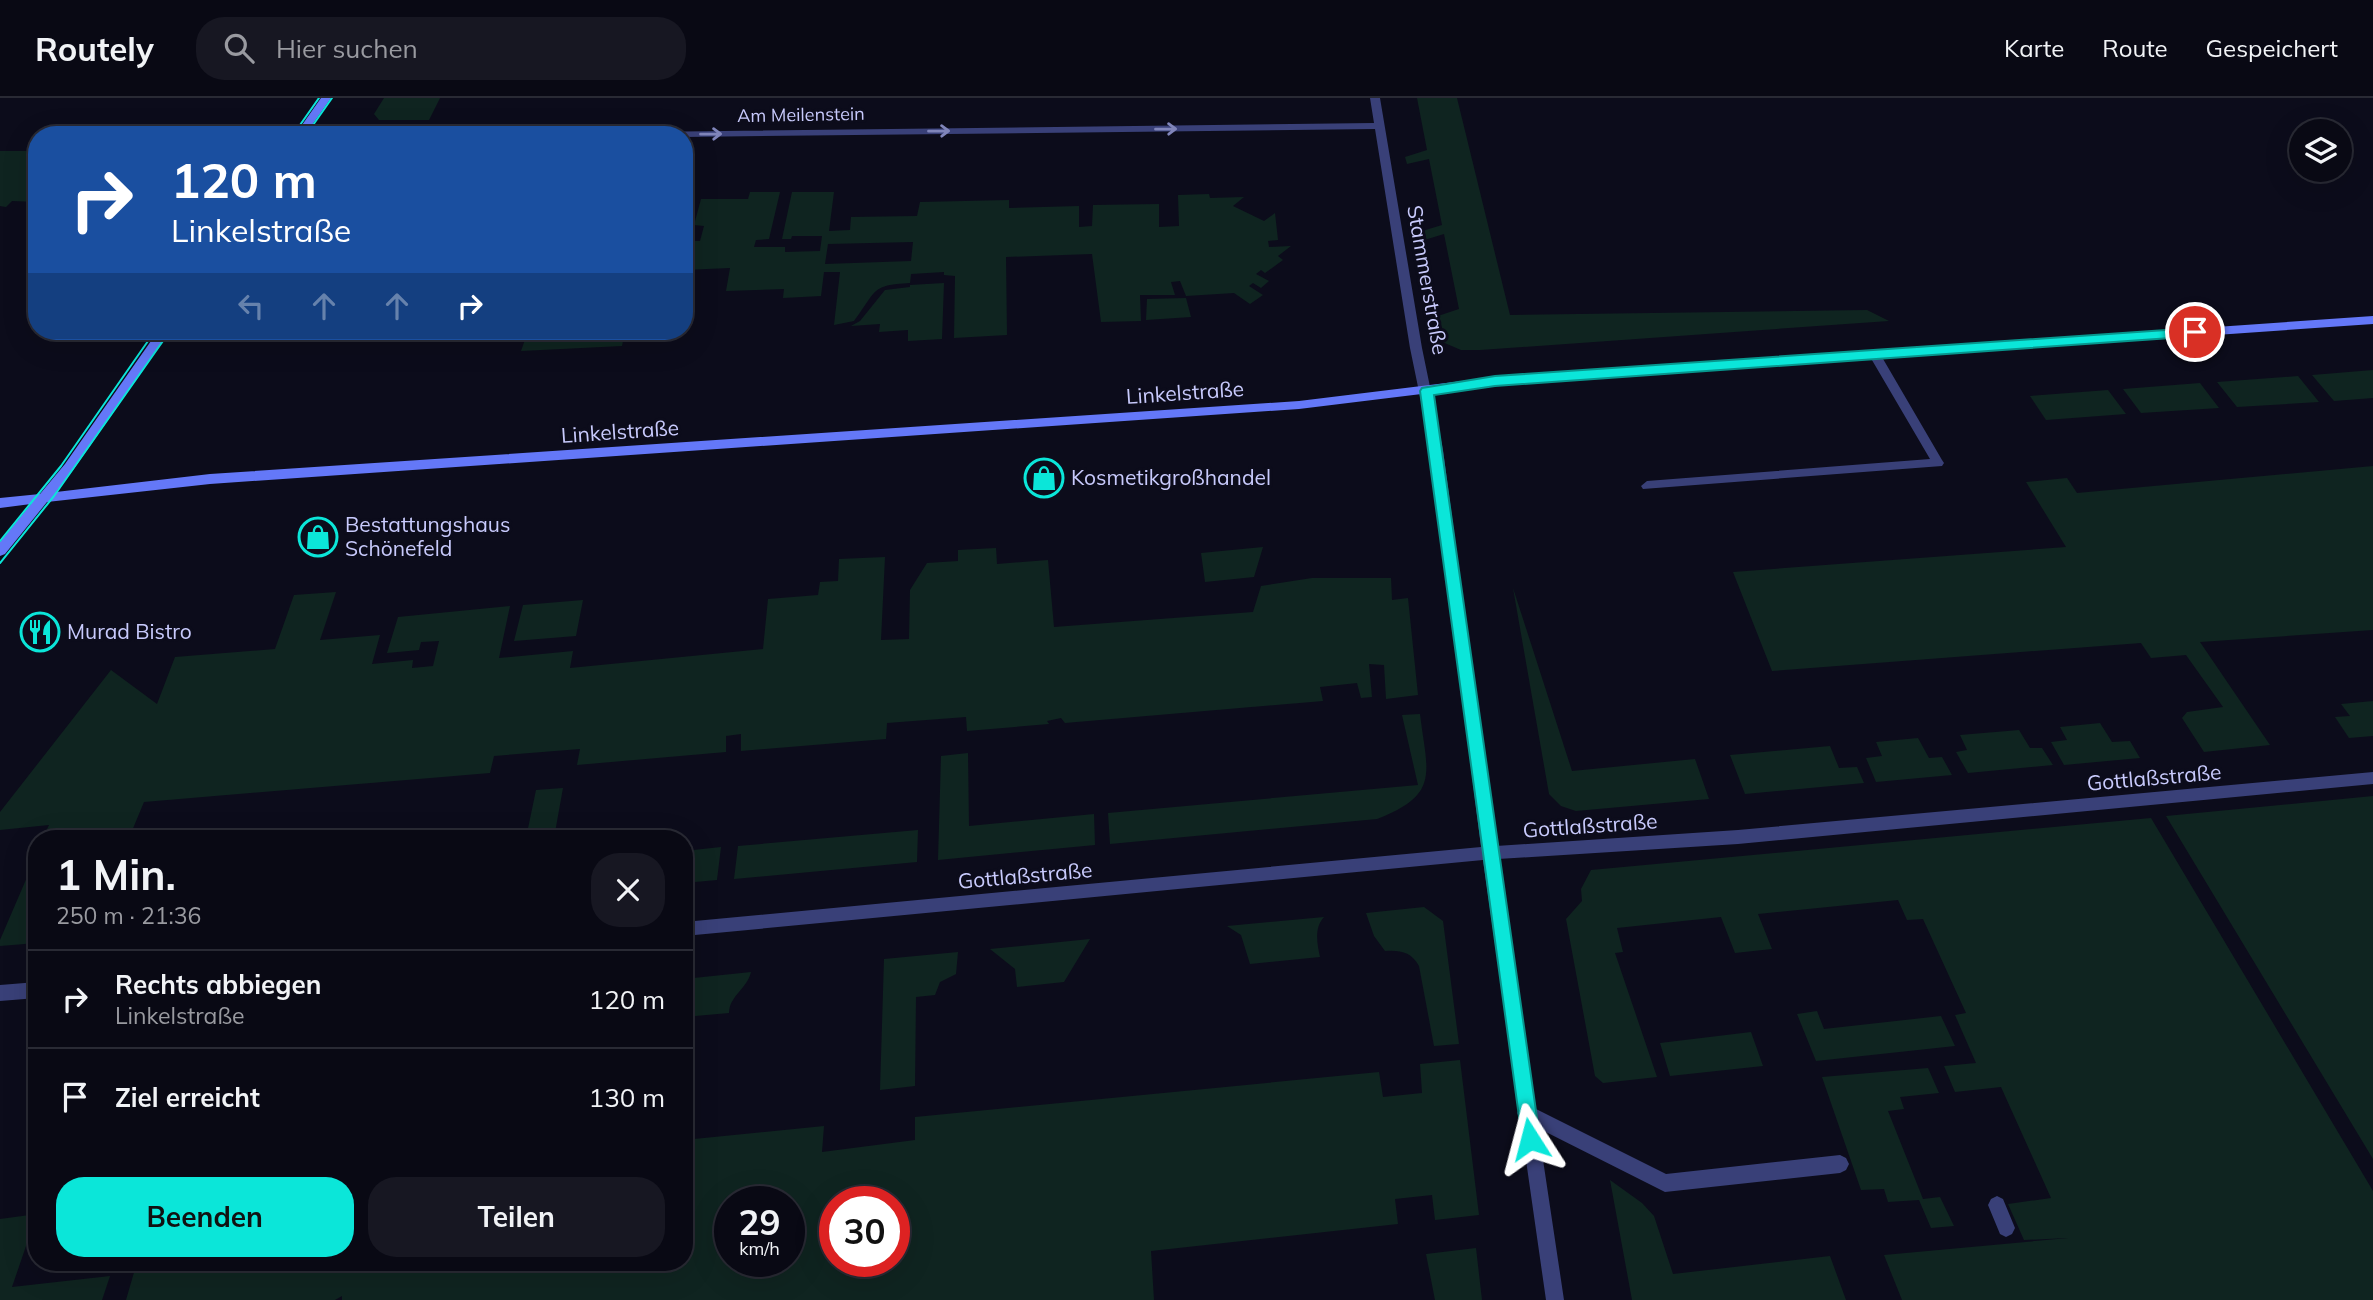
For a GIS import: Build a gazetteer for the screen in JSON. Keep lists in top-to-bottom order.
{
  "streets": {
    "main road": ["Linkelstraße"],
    "street": ["Am Meilenstein", "Stammerstraße", "Gottlaßstraße"]
  },
  "crossings": [
    ["Am Meilenstein", "Stammerstraße"],
    ["Stammerstraße", "Linkelstraße"],
    ["Stammerstraße", "Gottlaßstraße"]
  ],
  "one_way": ["Am Meilenstein"],
  "places": {
    "shop": ["Kosmetikgroßhandel", "Bestattungshaus Schönefeld"],
    "restaurant": ["Murad Bistro"]
  },
  "page": {
    "header": "Routely",
    "search": "Hier suchen",
    "nav": ["Karte", "Route", "Gespeichert"],
    "turn": ["120 m", "Linkelstraße"],
    "heading": ["1 Min.", "250 m · 21:36"],
    "list": [
      {
        "name": "Rechts abbiegen",
        "note": "Linkelstraße",
        "value": "120 m"
      },
      {
        "name": "Ziel erreicht",
        "value": "130 m"
      }
    ],
    "buttons": ["Beenden", "Teilen"],
    "speed": "29 km/h",
    "limit": "30"
  }
}
